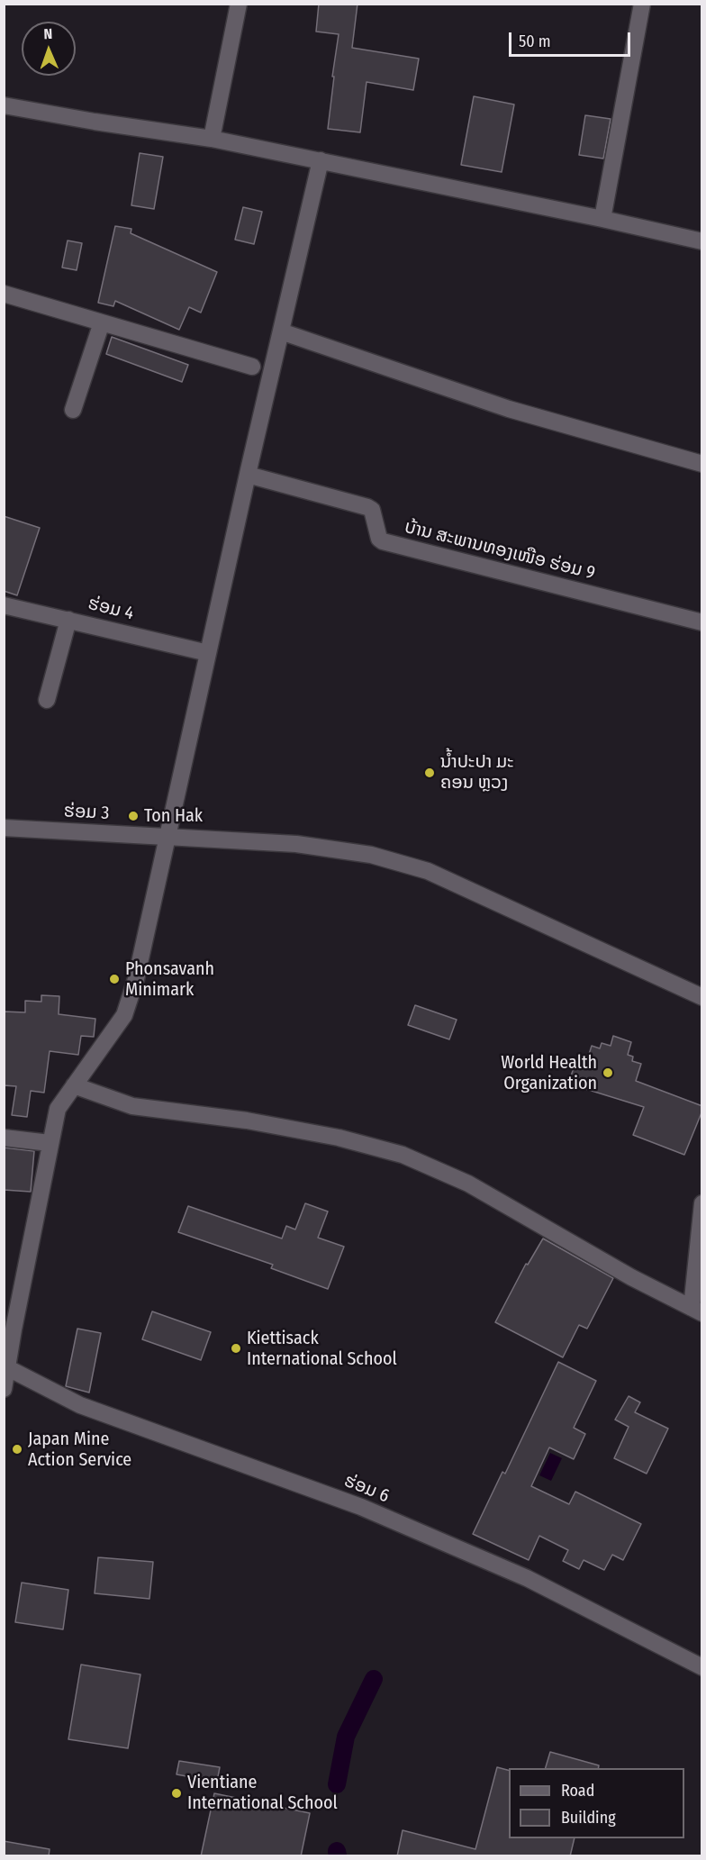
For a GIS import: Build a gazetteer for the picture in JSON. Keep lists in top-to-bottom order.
{
  "streets": {
    "street": [
      "ບ້ານ ສະພານທອງເໜືອ ຮ່ອມ 9",
      "ຮ່ອມ 4",
      "ຮ່ອມ 3",
      "ຮ່ອມ 6"
    ]
  },
  "places": [
    "ນ້ຳປະປາ ມະ ຄອນ ຫຼວງ",
    "Ton Hak",
    "Phonsavanh Minimark",
    "World Health Organization",
    "Kiettisack International School",
    "Japan Mine Action Service",
    "Vientiane International School"
  ],
  "legend": ["Road", "Building"],
  "scale_bar": "50 m",
  "north": "top"
}
